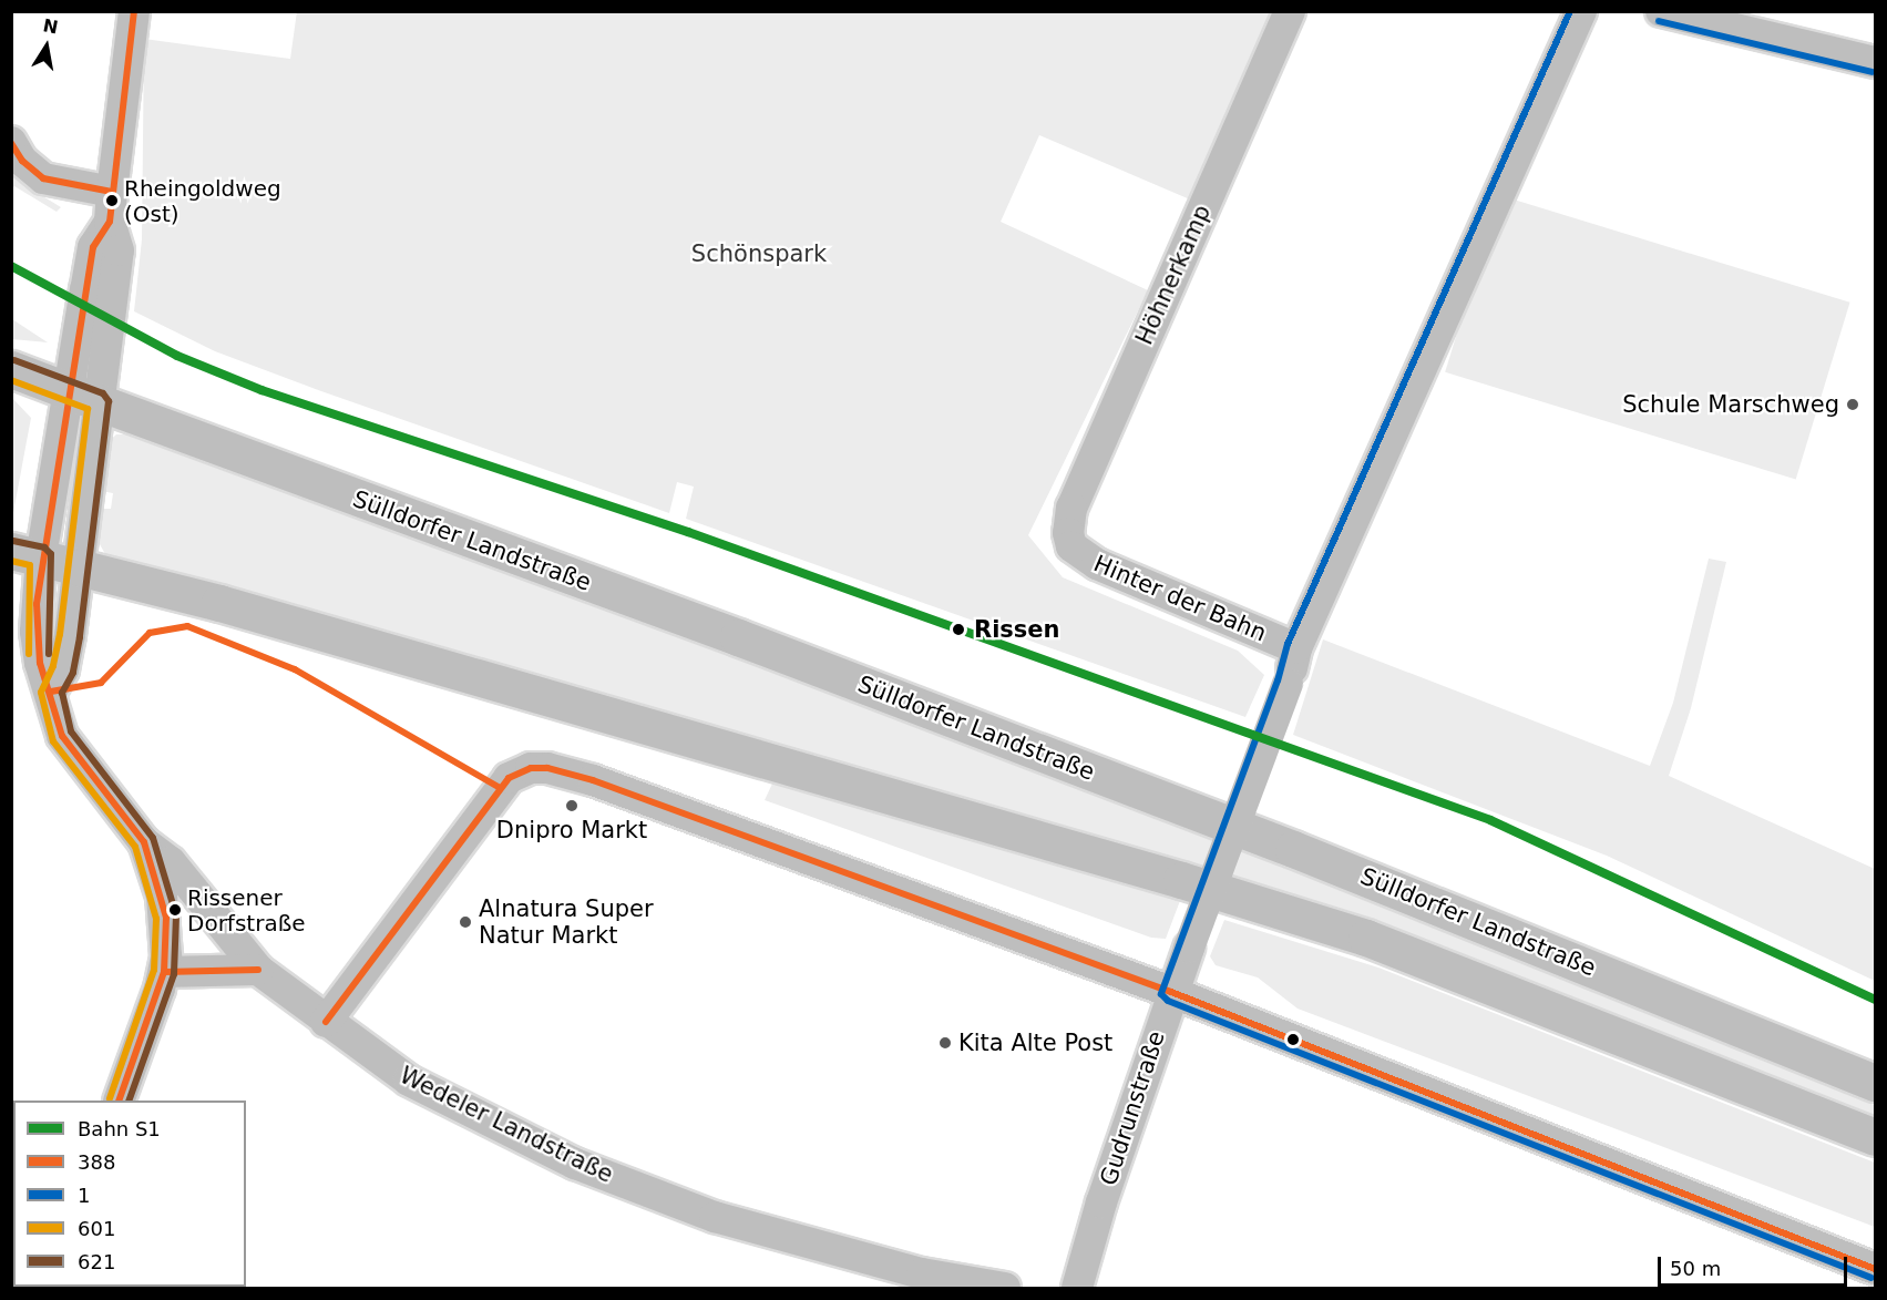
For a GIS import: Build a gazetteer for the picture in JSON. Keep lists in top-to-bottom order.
{
  "streets": {
    "main road": ["Sülldorfer Landstraße"],
    "street": [
      "Höhnerkamp",
      "Hinter der Bahn",
      "Gudrunstraße",
      "Wedeler Landstraße"
    ]
  },
  "crossings": [
    ["Höhnerkamp", "Hinter der Bahn"],
    ["Sülldorfer Landstraße", "Wedeler Landstraße"],
    ["Hinter der Bahn", "Gudrunstraße"]
  ],
  "parks": ["Schönspark"],
  "places": [
    "Rheingoldweg (Ost)",
    "Schule Marschweg",
    "Rissen",
    "Dnipro Markt",
    "Rissener Dorfstraße",
    "Alnatura Super Natur Markt",
    "Kita Alte Post"
  ],
  "lines": [
    "transit line 388",
    "transit line 1",
    "rail line S1",
    "transit line 621",
    "transit line 601"
  ],
  "legend": [
    "Bahn S1",
    "388",
    "1",
    "601",
    "621"
  ],
  "scale_bar": "50 m",
  "north": "top"
}
